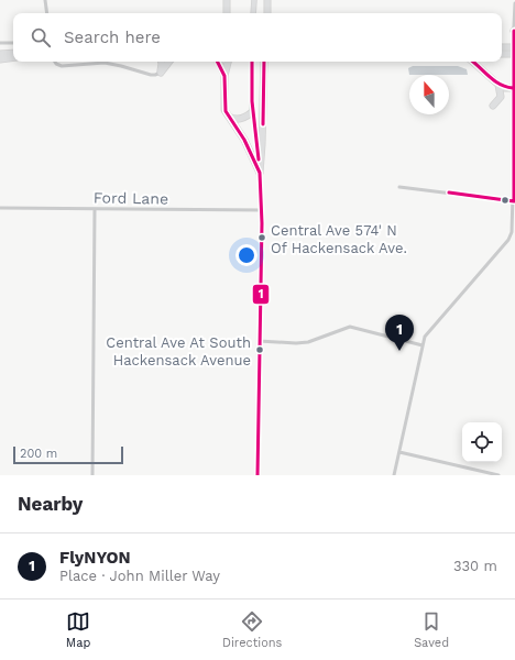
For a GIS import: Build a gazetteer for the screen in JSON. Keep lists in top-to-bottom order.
{
  "streets": {
    "street": ["Ford Lane"]
  },
  "places": ["Central Ave 574' N Of Hackensack Ave.", "Central Ave At South Hackensack Avenue"],
  "lines": ["transit line 1"],
  "scale_bar": "200 m",
  "north": "top",
  "page": {
    "search": "Search here",
    "pins": "1",
    "scale": "200 m",
    "heading": "Nearby",
    "list": [
      {
        "mark": "1",
        "name": "FlyNYON",
        "note": "Place · John Miller Way",
        "value": "330 m"
      }
    ],
    "nav": ["Map", "Directions", "Saved"]
  }
}
